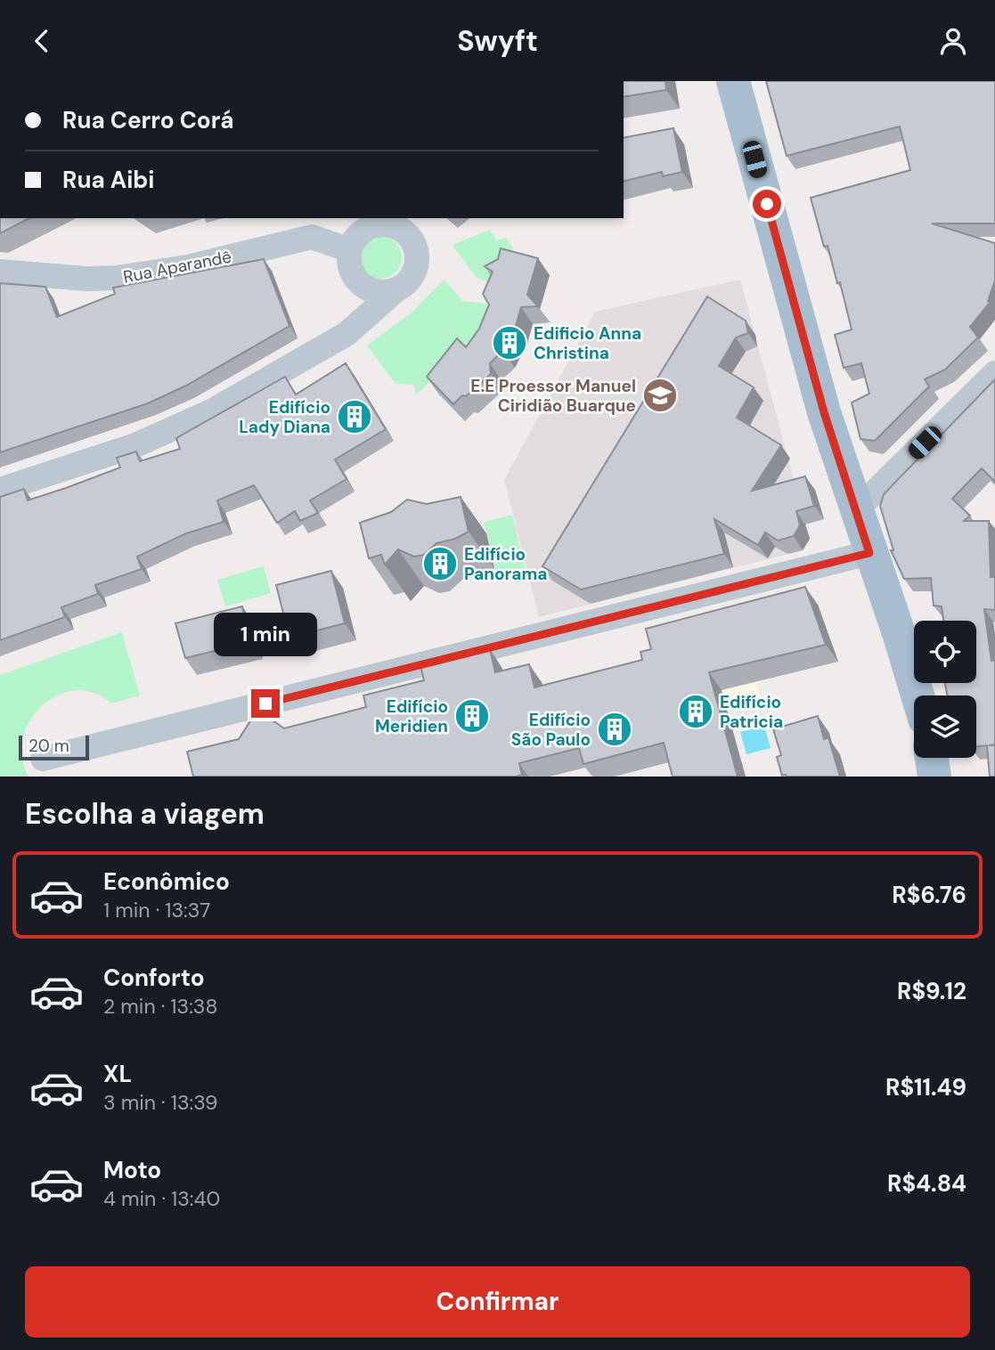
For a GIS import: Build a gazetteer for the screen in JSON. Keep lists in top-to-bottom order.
{
  "streets": {
    "street": ["Rua Aparandê"]
  },
  "places": {
    "building": [
      "Edificio Anna Christina",
      "Edifício Lady Diana",
      "Edifício Panorama",
      "Edifício Patricia",
      "Edifício Meridien",
      "Edifício São Paulo"
    ],
    "school or university": ["E.E Proessor Manuel Ciridião Buarque"]
  },
  "scale_bar": "20 m",
  "page": {
    "header": "Swyft",
    "banner": ["Rua Cerro Corá", "Rua Aibi"],
    "bubble": "1 min",
    "scale": "20 m",
    "heading": "Escolha a viagem",
    "list": [
      {
        "name": "Econômico",
        "note": "1 min · 13:37",
        "value": "R$6.76"
      },
      {
        "name": "Conforto",
        "note": "2 min · 13:38",
        "value": "R$9.12"
      },
      {
        "name": "XL",
        "note": "3 min · 13:39",
        "value": "R$11.49"
      },
      {
        "name": "Moto",
        "note": "4 min · 13:40",
        "value": "R$4.84"
      }
    ],
    "buttons": "Confirmar"
  }
}
